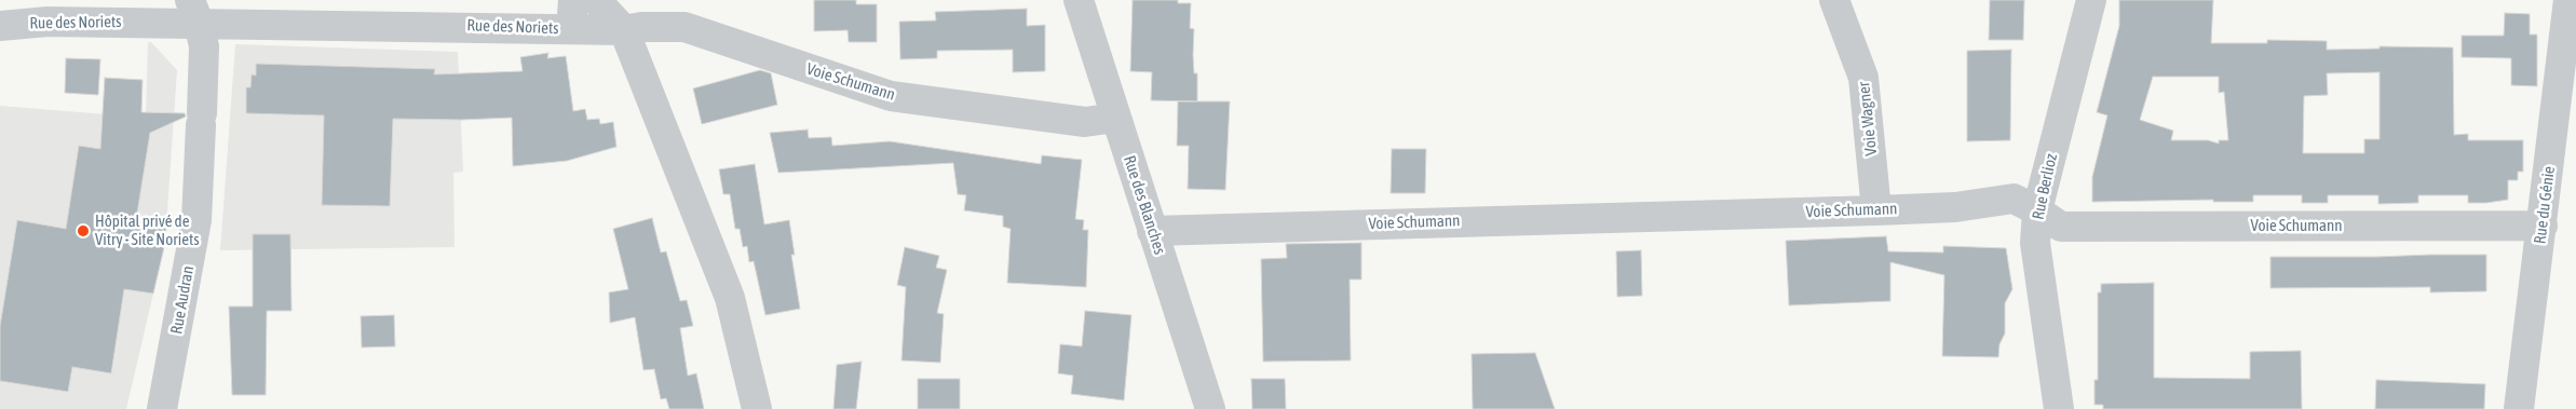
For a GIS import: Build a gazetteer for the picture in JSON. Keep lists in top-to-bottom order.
{
  "streets": {
    "street": [
      "Rue des Noriets",
      "Voie Schumann",
      "Voie Wagner",
      "Rue Berlioz",
      "Rue des Blanches",
      "Rue du Génie",
      "Rue Audran"
    ]
  },
  "crossings": [
    ["Rue des Noriets", "Voie Schumann"],
    ["Rue des Noriets", "Rue Audran"],
    ["Voie Schumann", "Voie Wagner"],
    ["Voie Schumann", "Rue Berlioz"],
    ["Voie Schumann", "Rue des Blanches"],
    ["Voie Schumann", "Rue du Génie"]
  ],
  "places": ["Hôpital privé de Vitry - Site Noriets"]
}
